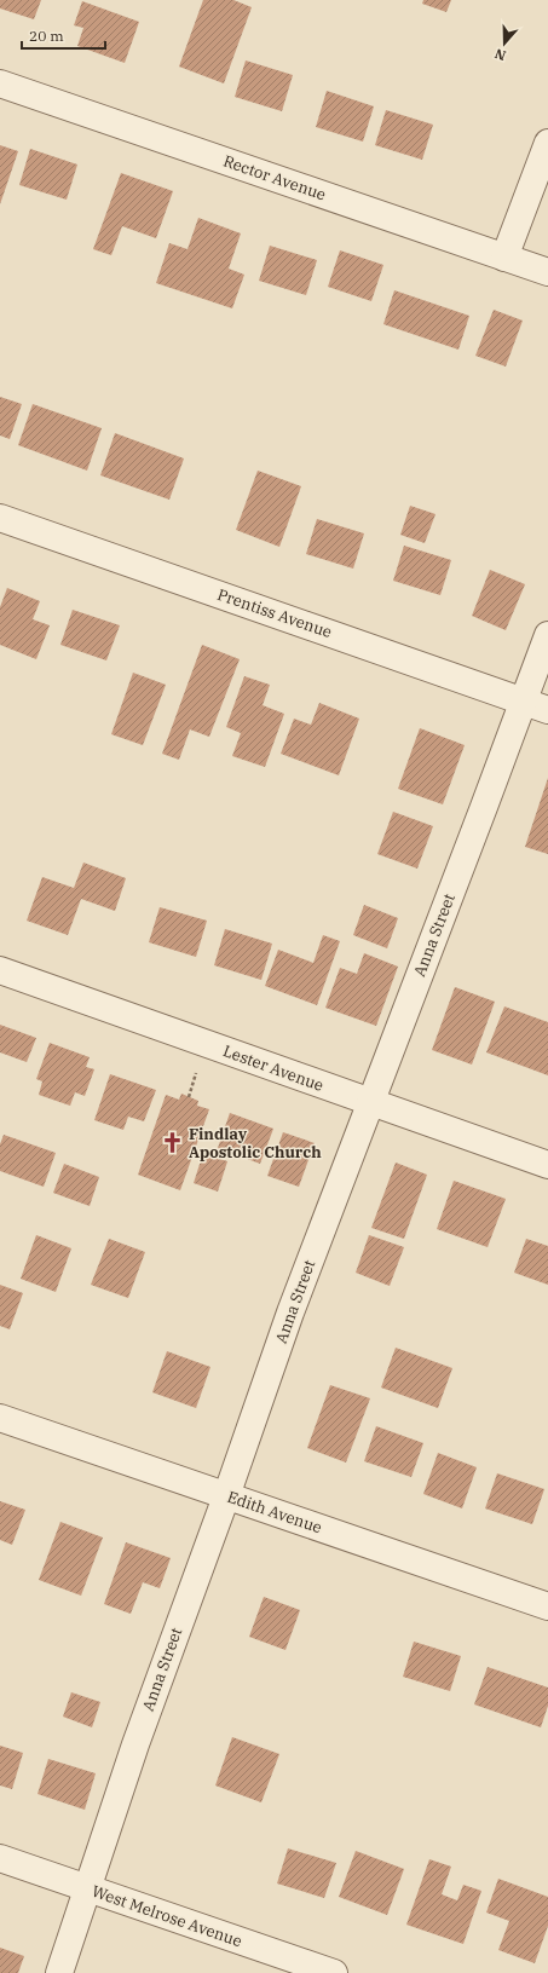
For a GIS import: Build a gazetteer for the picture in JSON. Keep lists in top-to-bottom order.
{
  "streets": {
    "street": [
      "Rector Avenue",
      "Prentiss Avenue",
      "Anna Street",
      "Lester Avenue",
      "Edith Avenue",
      "West Melrose Avenue"
    ]
  },
  "crossings": [
    ["Prentiss Avenue", "Anna Street"],
    ["Anna Street", "Lester Avenue"],
    ["Anna Street", "Edith Avenue"],
    ["Anna Street", "West Melrose Avenue"]
  ],
  "places": {
    "church": ["Findlay Apostolic Church"]
  },
  "scale_bar": "20 m",
  "north": "bottom"
}
